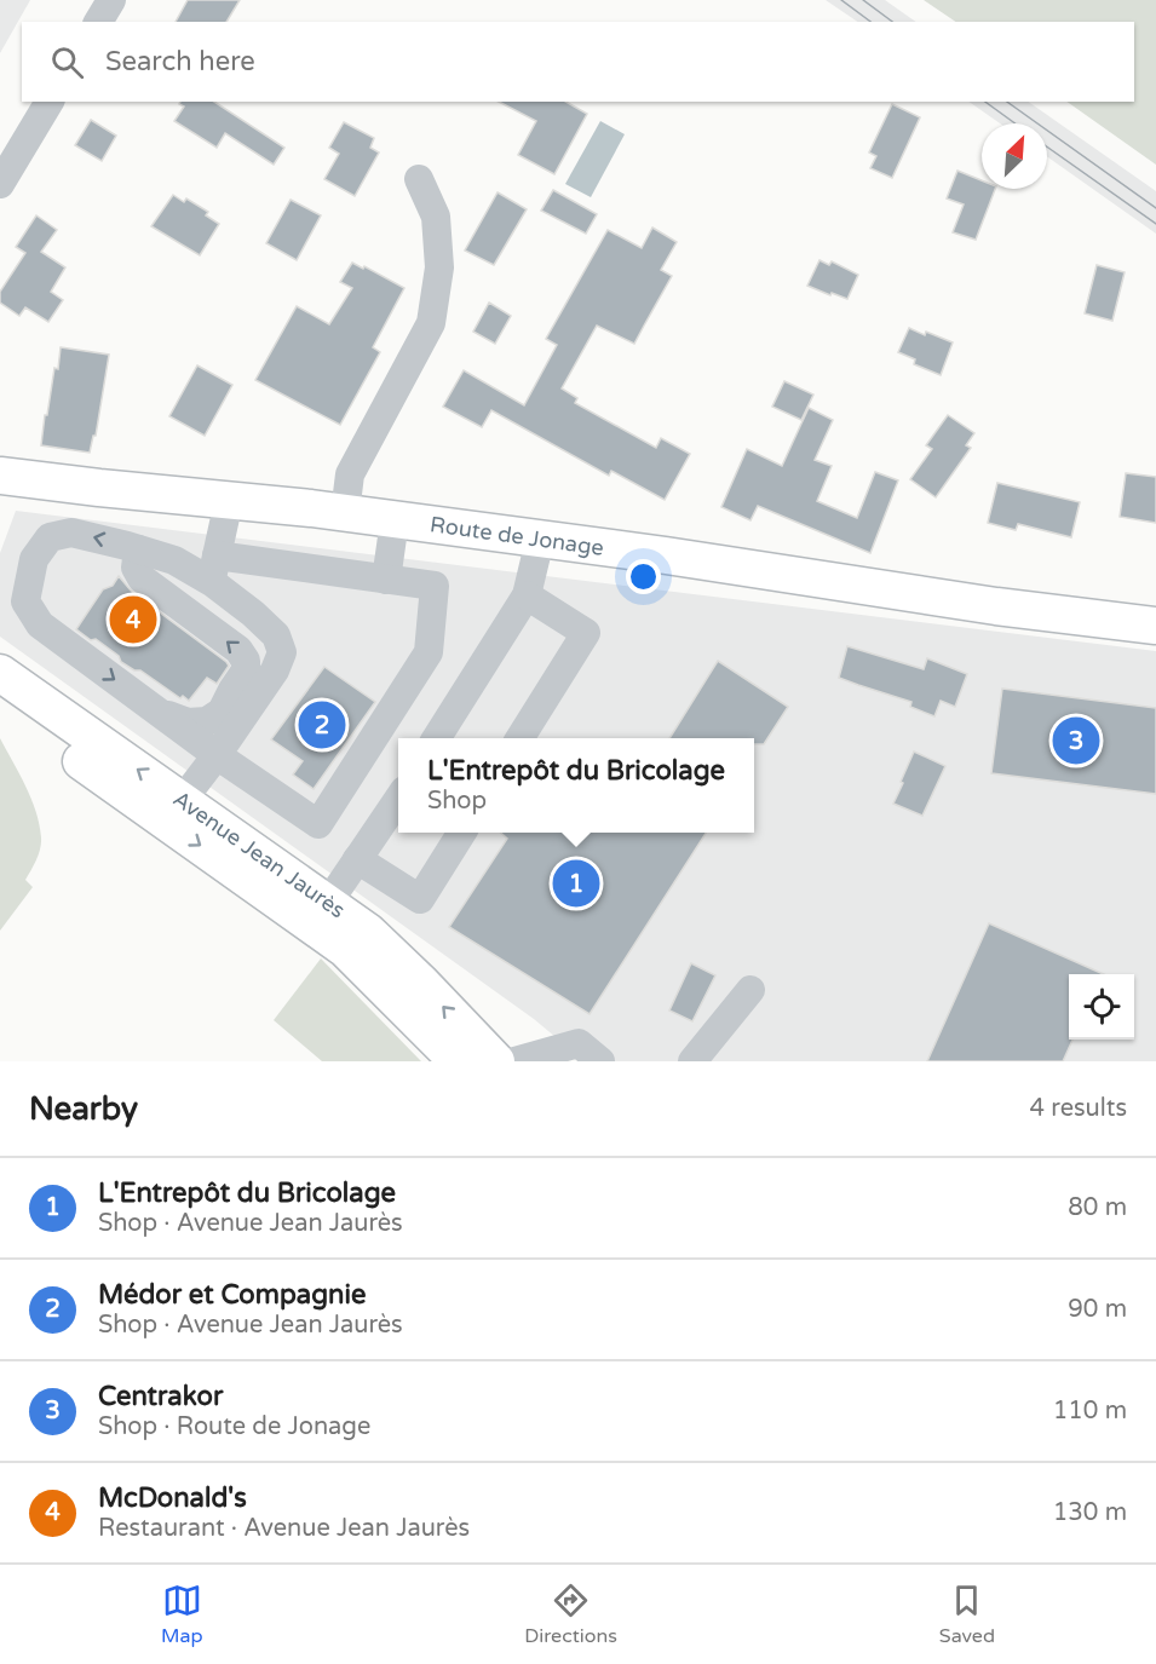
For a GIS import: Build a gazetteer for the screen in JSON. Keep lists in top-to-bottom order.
{
  "streets": {
    "main road": ["Route de Jonage", "Avenue Jean Jaurès"]
  },
  "north": "top right",
  "page": {
    "search": "Search here",
    "pins": [
      "4",
      "2",
      "3",
      "1"
    ],
    "popup": ["L'Entrepôt du Bricolage", "Shop"],
    "heading": ["Nearby", "4 results"],
    "list": [
      {
        "mark": "1",
        "name": "L'Entrepôt du Bricolage",
        "note": "Shop · Avenue Jean Jaurès",
        "value": "80 m"
      },
      {
        "mark": "2",
        "name": "Médor et Compagnie",
        "note": "Shop · Avenue Jean Jaurès",
        "value": "90 m"
      },
      {
        "mark": "3",
        "name": "Centrakor",
        "note": "Shop · Route de Jonage",
        "value": "110 m"
      },
      {
        "mark": "4",
        "name": "McDonald's",
        "note": "Restaurant · Avenue Jean Jaurès",
        "value": "130 m"
      }
    ],
    "nav": ["Map", "Directions", "Saved"]
  }
}
